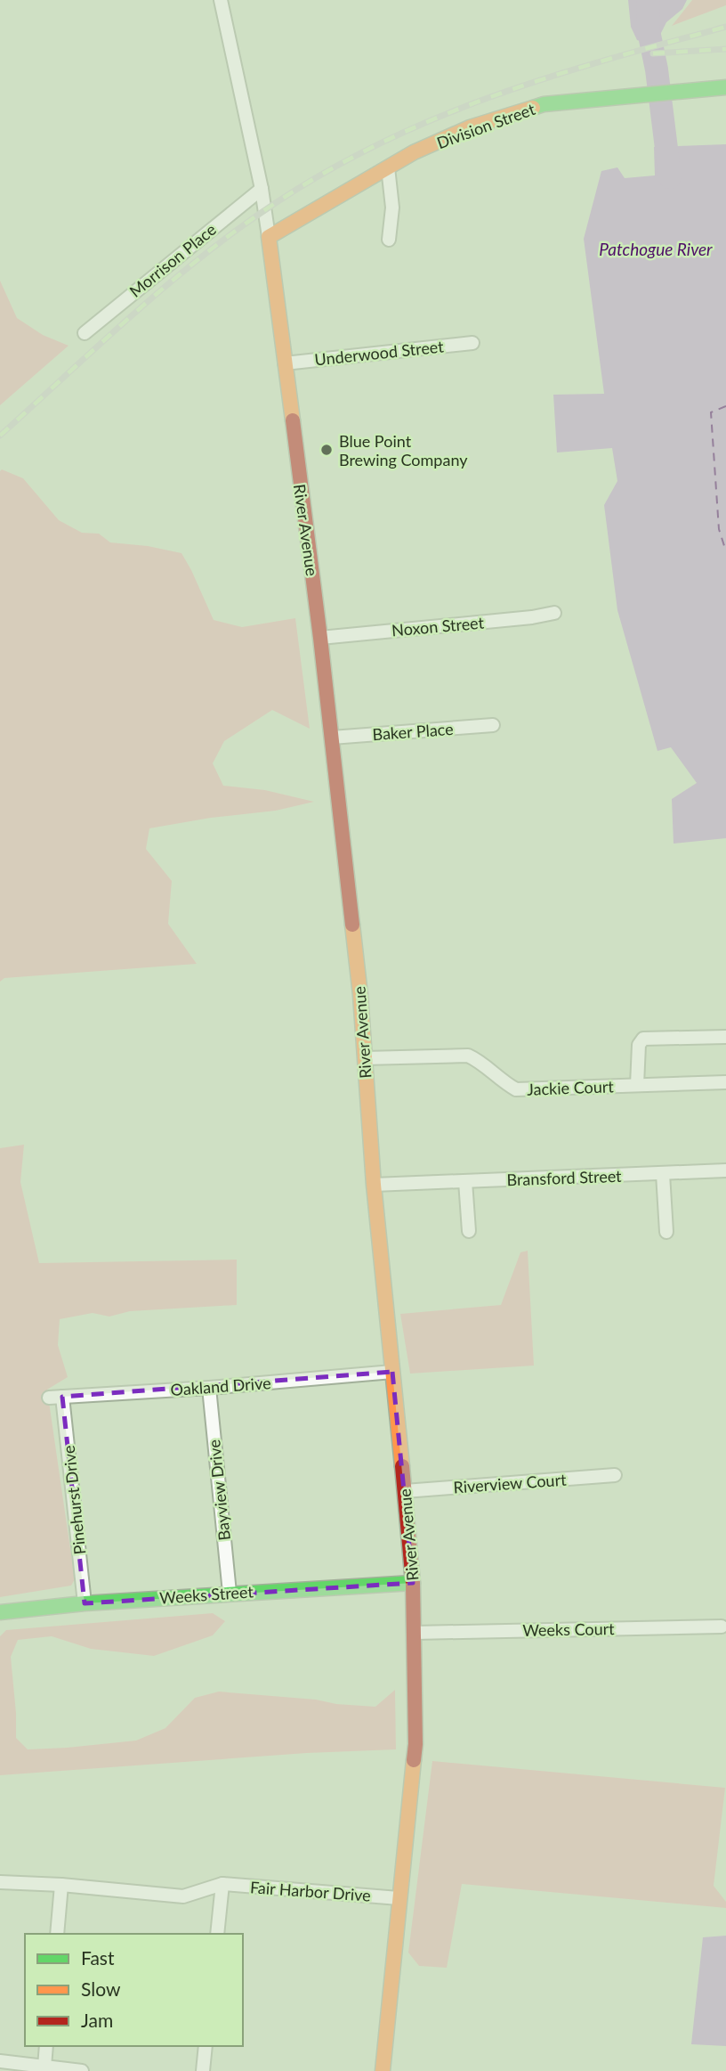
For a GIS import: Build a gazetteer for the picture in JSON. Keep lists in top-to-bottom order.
{
  "streets": {
    "main road": ["Division Street", "River Avenue", "Weeks Street"],
    "street": [
      "Morrison Place",
      "Underwood Street",
      "Noxon Street",
      "Baker Place",
      "Jackie Court",
      "Bransford Street",
      "Oakland Drive",
      "Riverview Court",
      "Bayview Drive",
      "Pinehurst Drive",
      "Weeks Court",
      "Fair Harbor Drive"
    ]
  },
  "crossings": [
    ["Division Street", "River Avenue"],
    ["Morrison Place", "River Avenue"],
    ["Underwood Street", "River Avenue"],
    ["River Avenue", "Noxon Street"],
    ["River Avenue", "Baker Place"],
    ["River Avenue", "Jackie Court"],
    ["River Avenue", "Bransford Street"],
    ["River Avenue", "Oakland Drive"],
    ["River Avenue", "Riverview Court"],
    ["River Avenue", "Weeks Street"],
    ["River Avenue", "Weeks Court"],
    ["River Avenue", "Fair Harbor Drive"],
    ["Oakland Drive", "Bayview Drive"],
    ["Oakland Drive", "Pinehurst Drive"],
    ["Bayview Drive", "Weeks Street"],
    ["Pinehurst Drive", "Weeks Street"]
  ],
  "water": ["Patchogue River"],
  "places": ["Blue Point Brewing Company"],
  "legend": ["Fast", "Slow", "Jam"]
}
